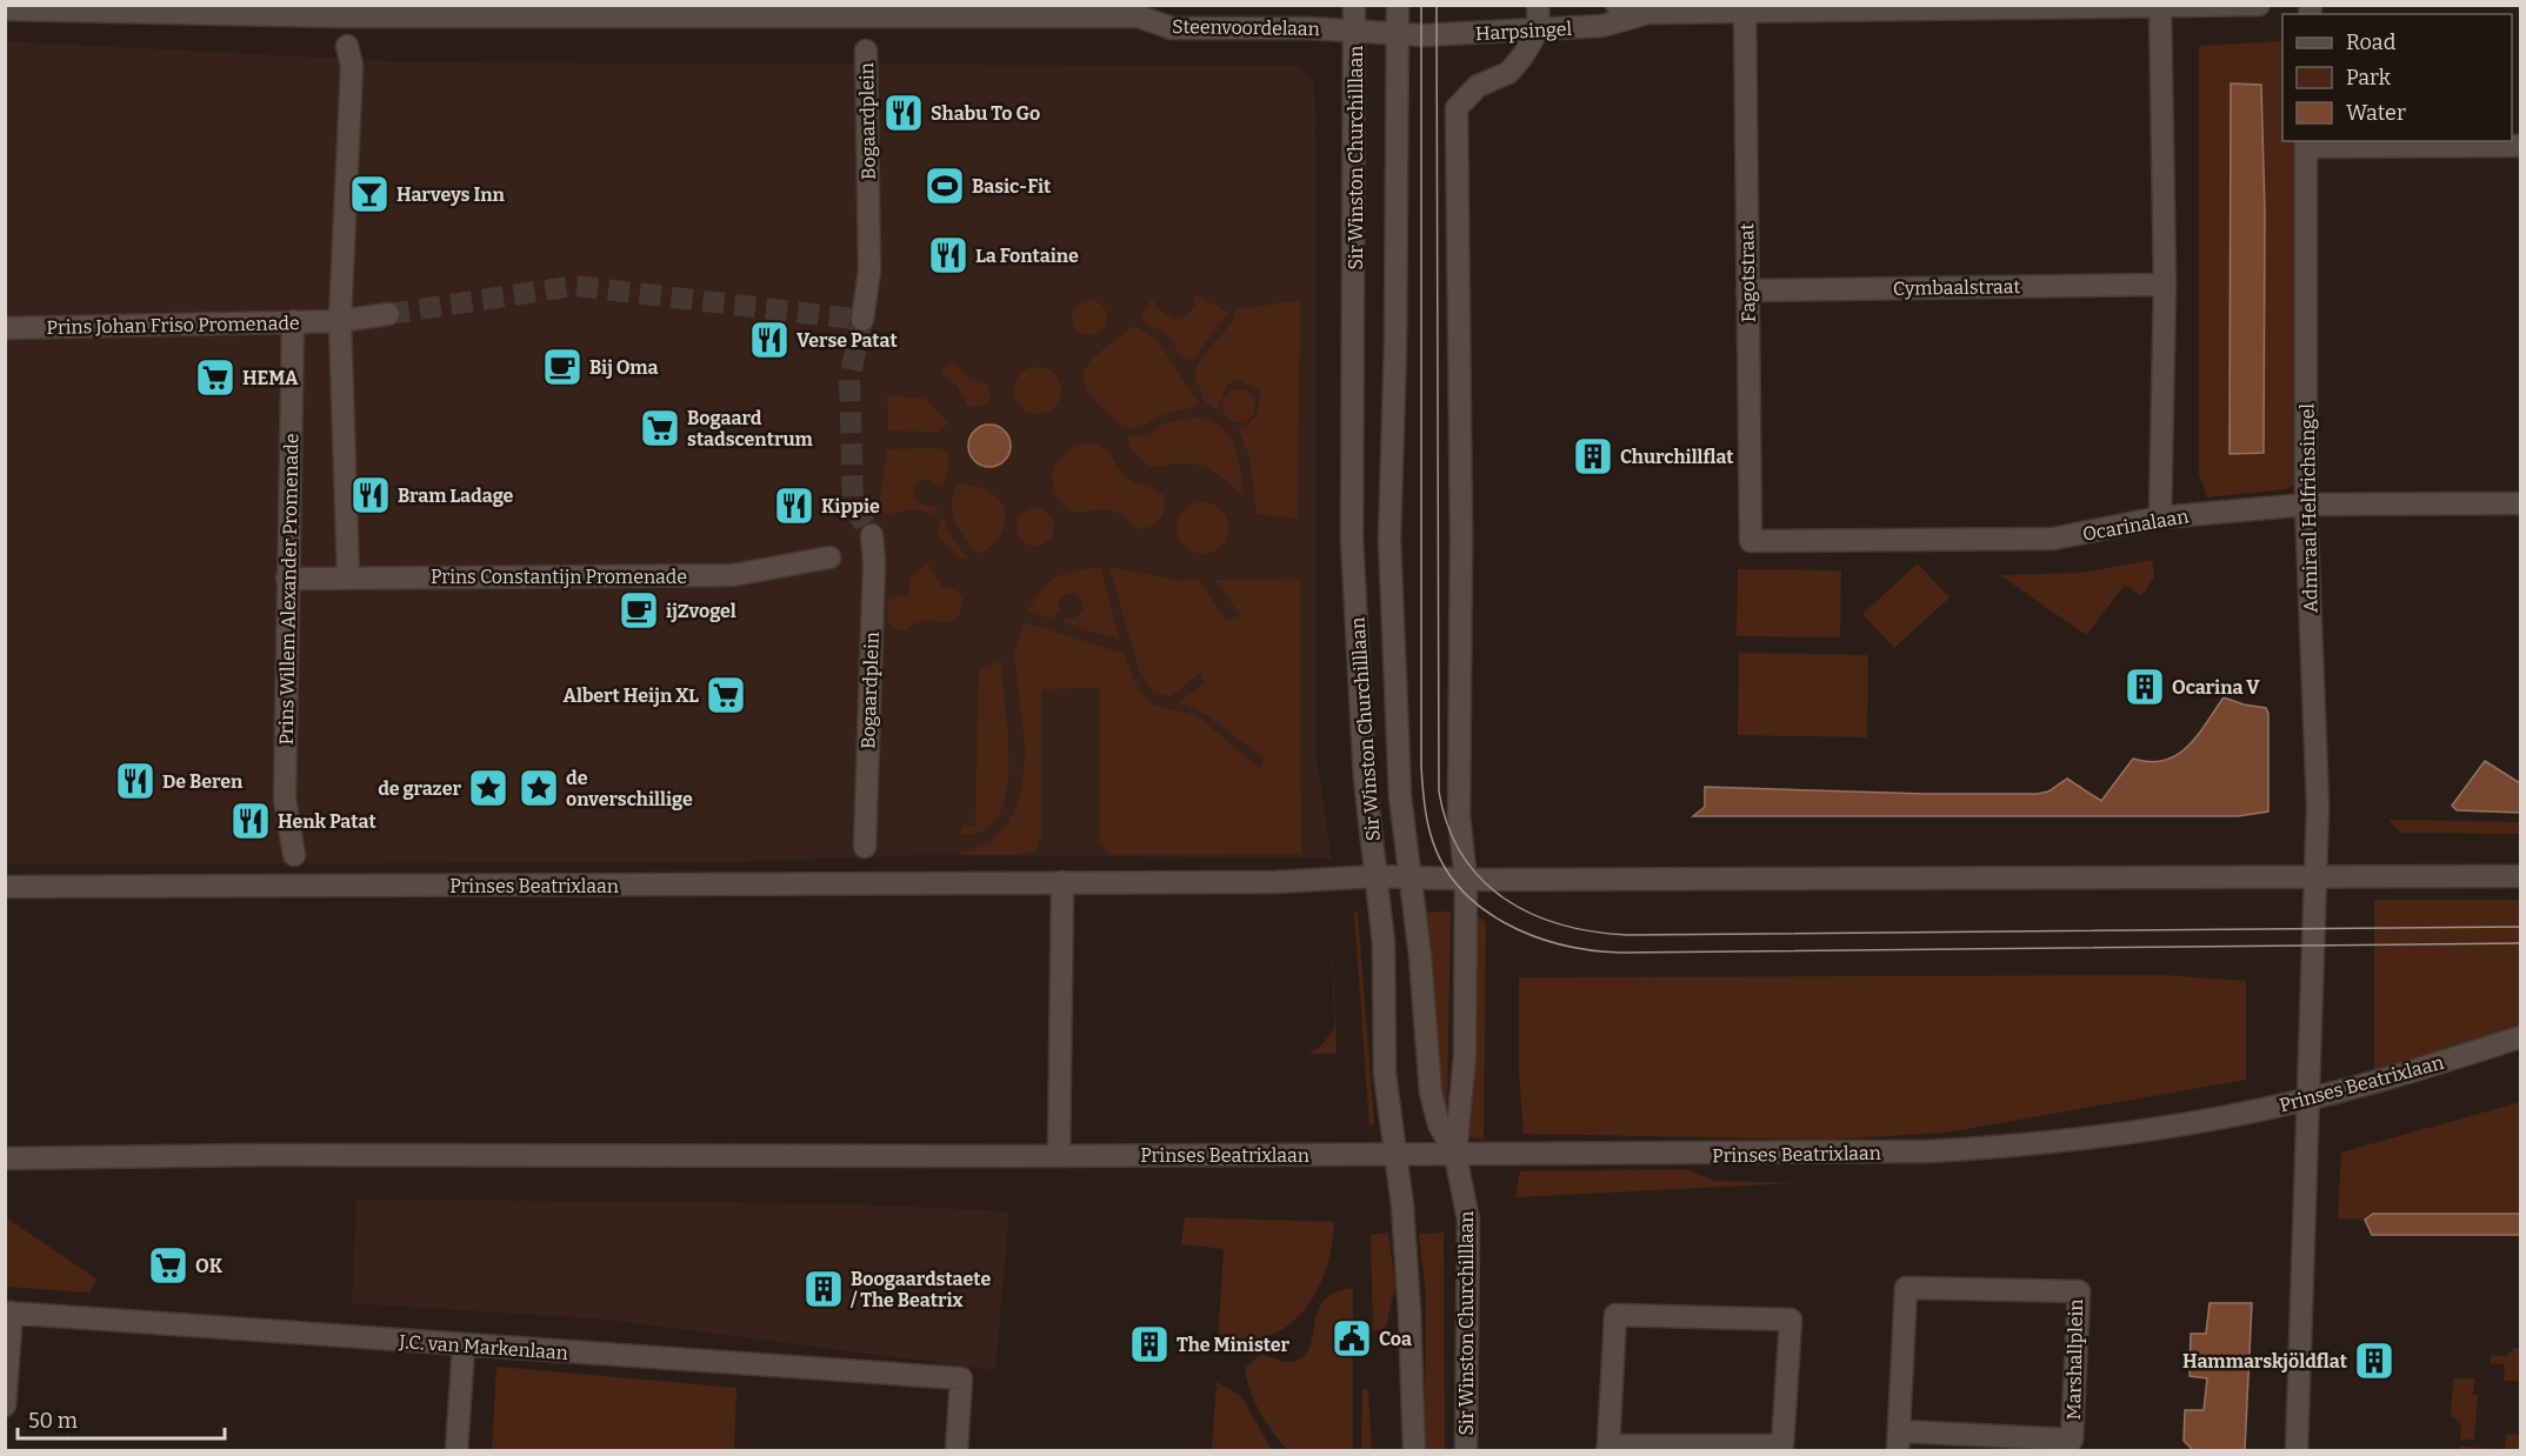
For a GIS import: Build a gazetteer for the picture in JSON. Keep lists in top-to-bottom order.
{
  "streets": {
    "street": [
      "Steenvoordelaan",
      "Harpsingel",
      "Bogaardplein",
      "Sir Winston Churchilllaan",
      "Fagotstraat",
      "Cymbaalstraat",
      "Prins Johan Friso Promenade",
      "Admiraal Helfrichsingel",
      "Ocarinalaan",
      "Prins Constantijn Promenade",
      "Prins Willem Alexander Promenade",
      "Prinses Beatrixlaan",
      "J.C. van Markenlaan",
      "Marshallplein"
    ]
  },
  "crossings": [
    ["Steenvoordelaan", "Harpsingel"],
    ["Steenvoordelaan", "Sir Winston Churchilllaan"],
    ["Harpsingel", "Sir Winston Churchilllaan"],
    ["Harpsingel", "Fagotstraat"],
    ["Sir Winston Churchilllaan", "Prinses Beatrixlaan"],
    ["Fagotstraat", "Cymbaalstraat"],
    ["Fagotstraat", "Ocarinalaan"],
    ["Prins Johan Friso Promenade", "Prins Willem Alexander Promenade"],
    ["Admiraal Helfrichsingel", "Ocarinalaan"],
    ["Admiraal Helfrichsingel", "Prinses Beatrixlaan"],
    ["Prins Constantijn Promenade", "Prins Willem Alexander Promenade"]
  ],
  "places": {
    "restaurant": [
      "Shabu To Go",
      "La Fontaine",
      "Verse Patat",
      "Bram Ladage",
      "Kippie",
      "De Beren",
      "Henk Patat"
    ],
    "sports": ["Basic-Fit"],
    "bar": ["Harveys Inn"],
    "cafe": ["Bij Oma", "ijZvogel"],
    "supermarket": [
      "HEMA",
      "Bogaard stadscentrum",
      "Albert Heijn XL",
      "OK"
    ],
    "building": [
      "Churchillflat",
      "Ocarina V",
      "Boogaardstaete / The Beatrix",
      "The Minister",
      "Hammarskjöldflat"
    ],
    "place": ["de grazer", "de onverschillige"],
    "public building": ["Coa"]
  },
  "legend": ["Road", "Park", "Water"],
  "scale_bar": "50 m"
}
